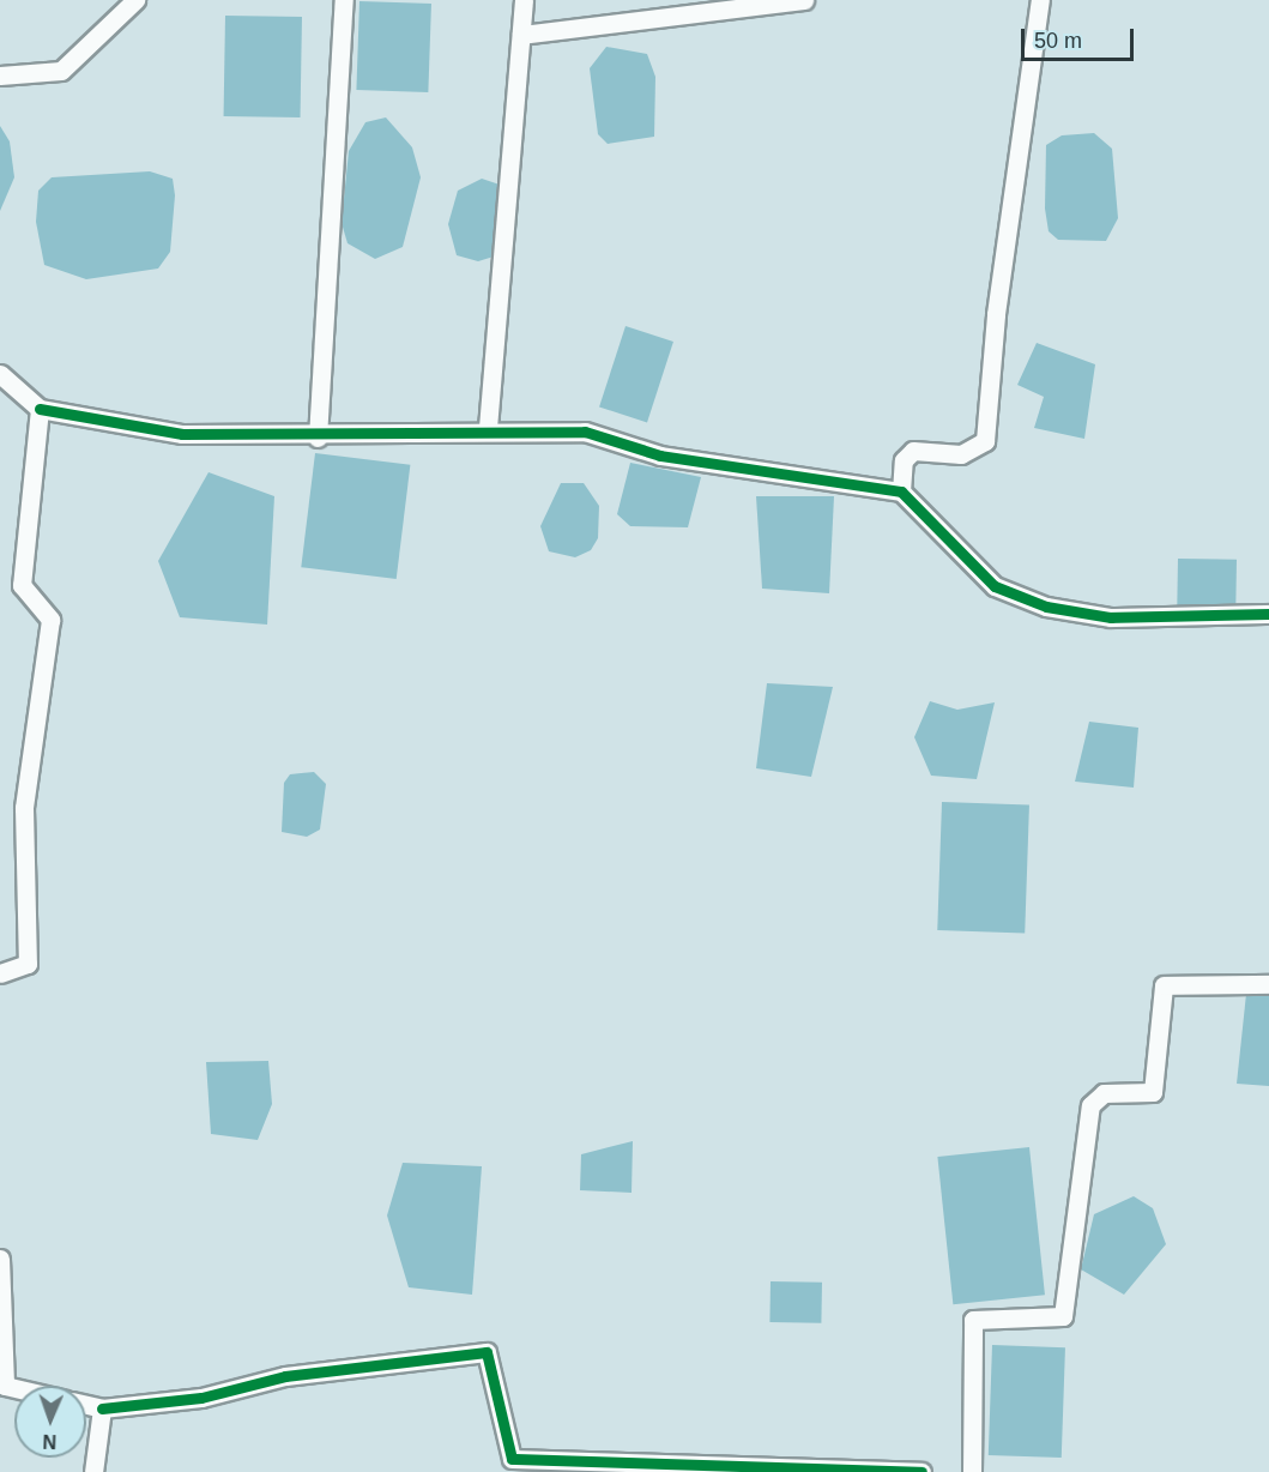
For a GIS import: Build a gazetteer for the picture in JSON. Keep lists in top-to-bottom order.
{
  "scale_bar": "50 m",
  "north": "bottom"
}
